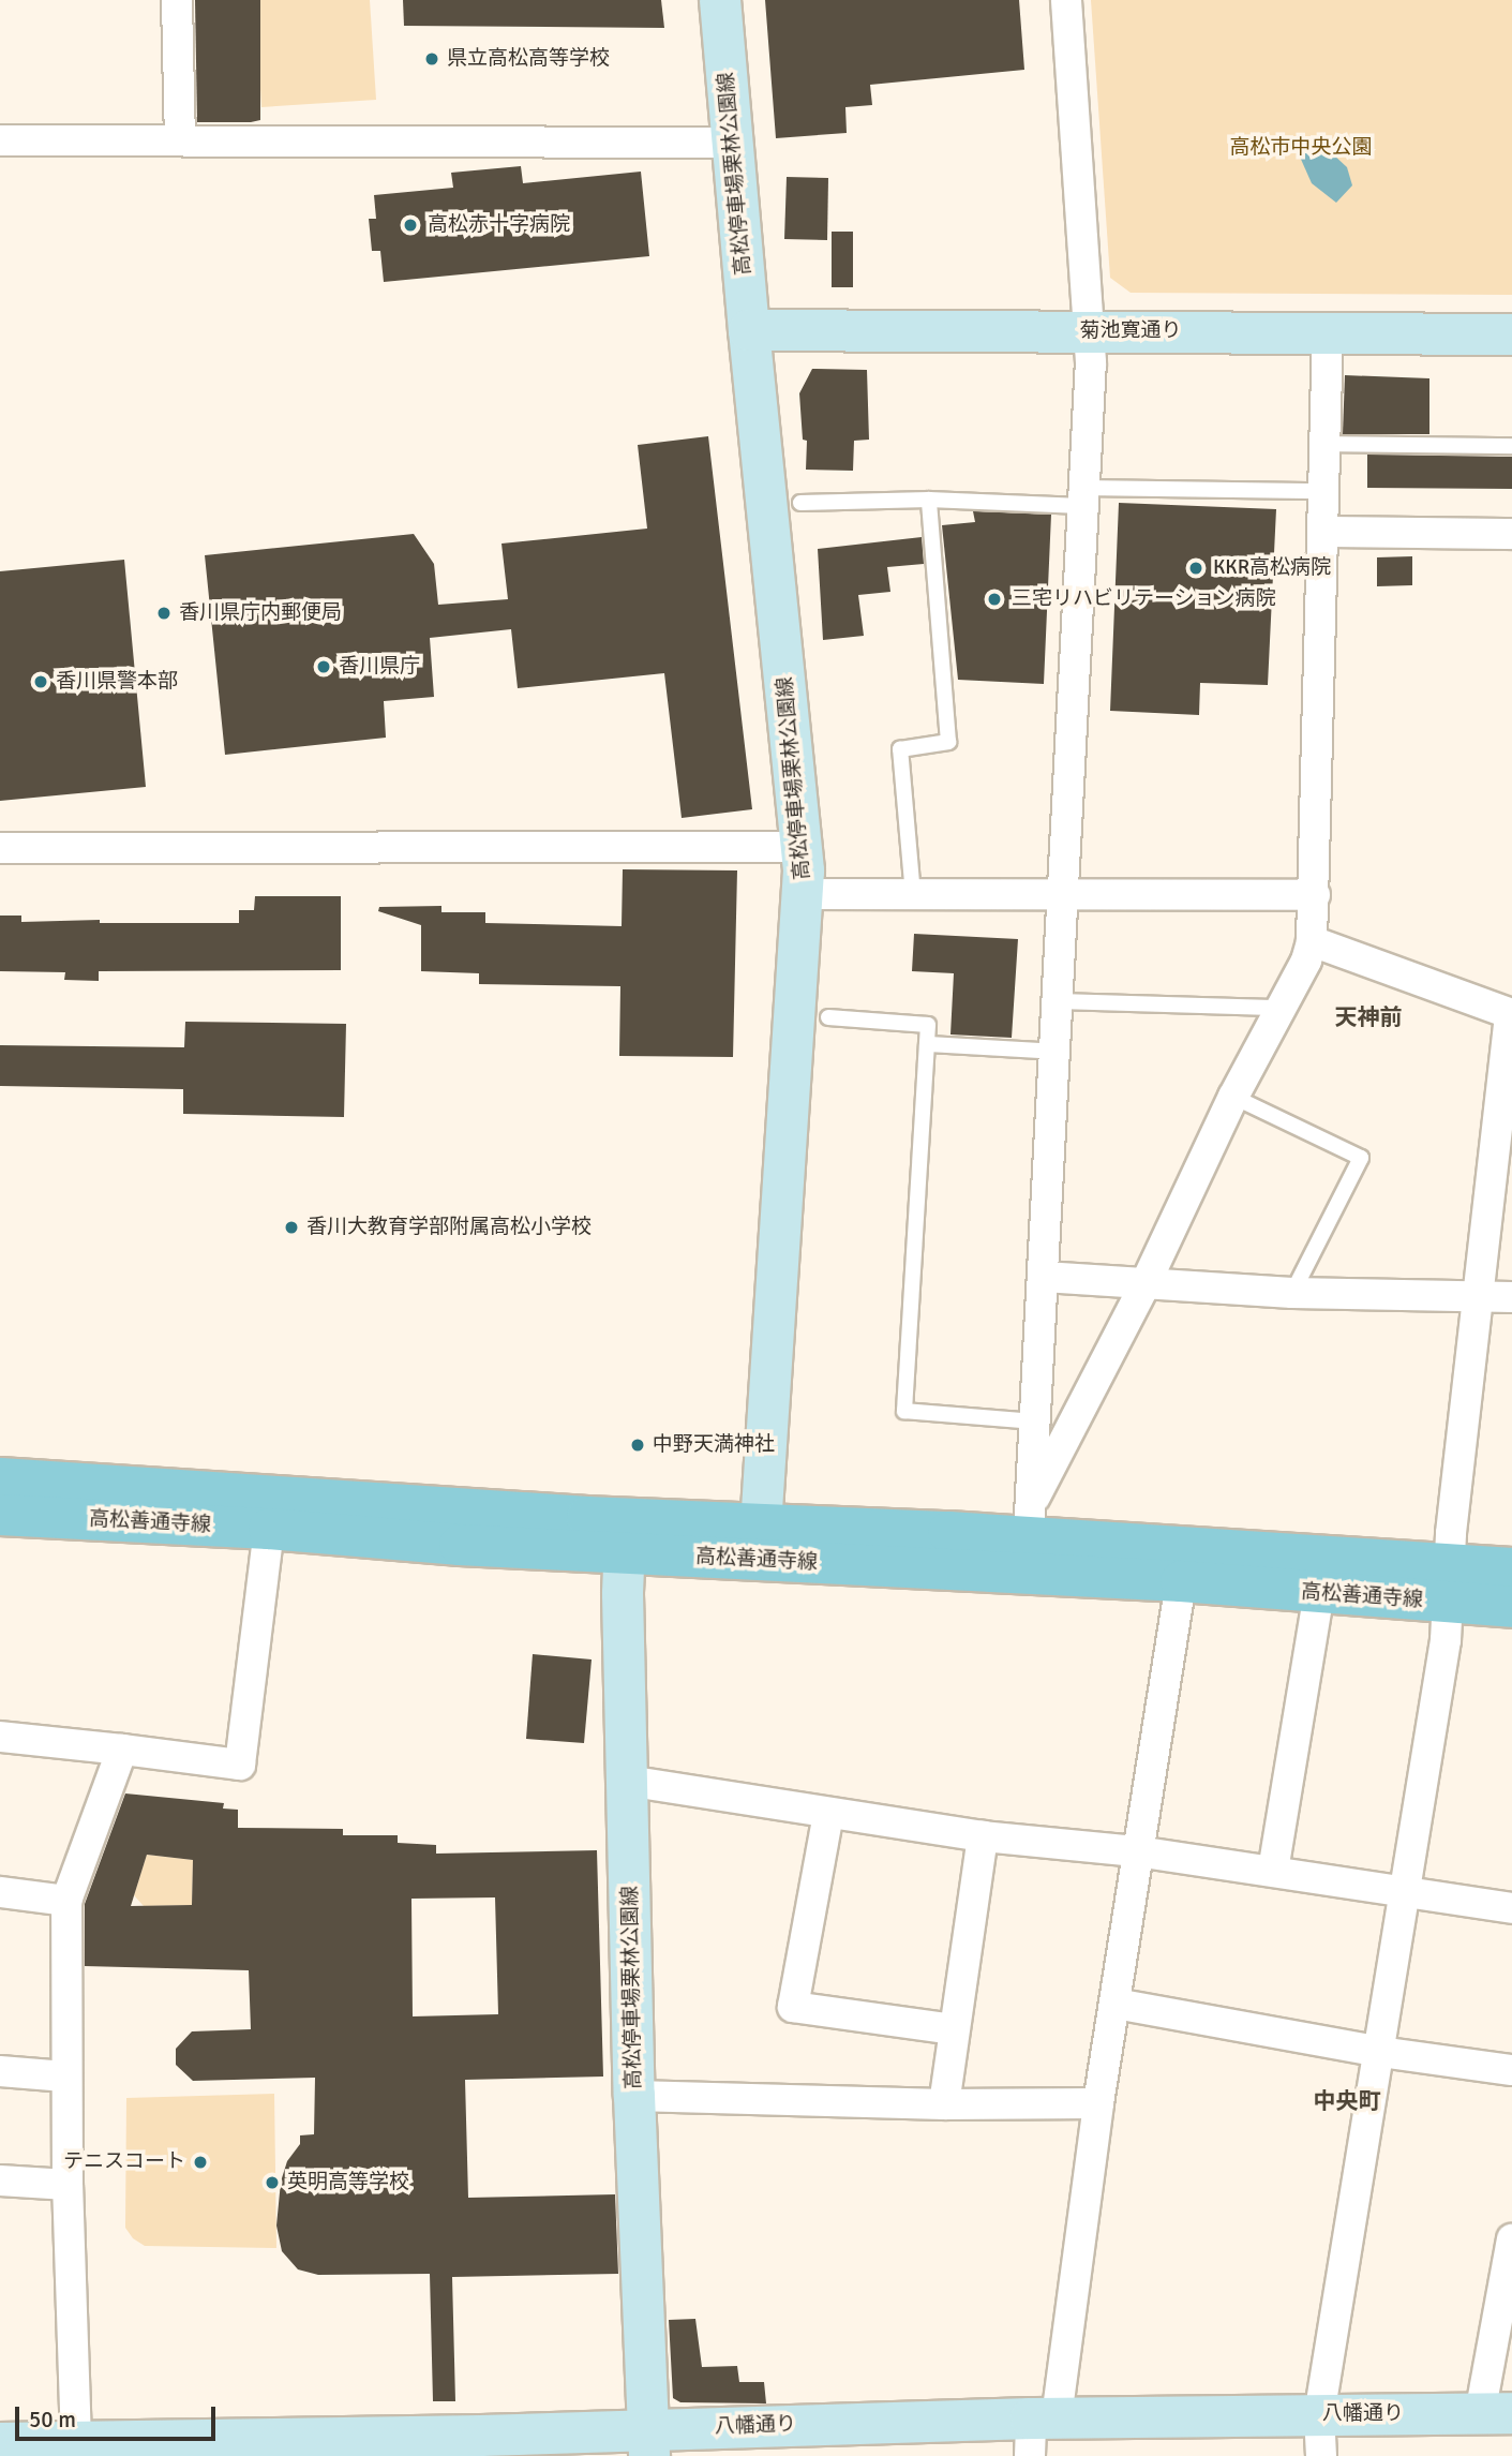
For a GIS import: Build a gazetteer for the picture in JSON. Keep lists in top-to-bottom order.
{
  "streets": {
    "main road": [
      "高松停車場栗林公園線",
      "菊池寛通り",
      "高松善通寺線",
      "八幡通り"
    ]
  },
  "crossings": [
    ["高松停車場栗林公園線", "菊池寛通り"],
    ["高松停車場栗林公園線", "高松善通寺線"],
    ["高松停車場栗林公園線", "八幡通り"]
  ],
  "districts": ["天神前", "中央町"],
  "parks": ["高松市中央公園"],
  "places": [
    "県立高松高等学校",
    "高松赤十字病院",
    "KKR高松病院",
    "三宅リハビリテーション病院",
    "香川県庁内郵便局",
    "香川県庁",
    "香川県警本部",
    "香川大教育学部附属高松小学校",
    "中野天満神社",
    "テニスコート",
    "英明高等学校"
  ],
  "scale_bar": "50 m"
}
